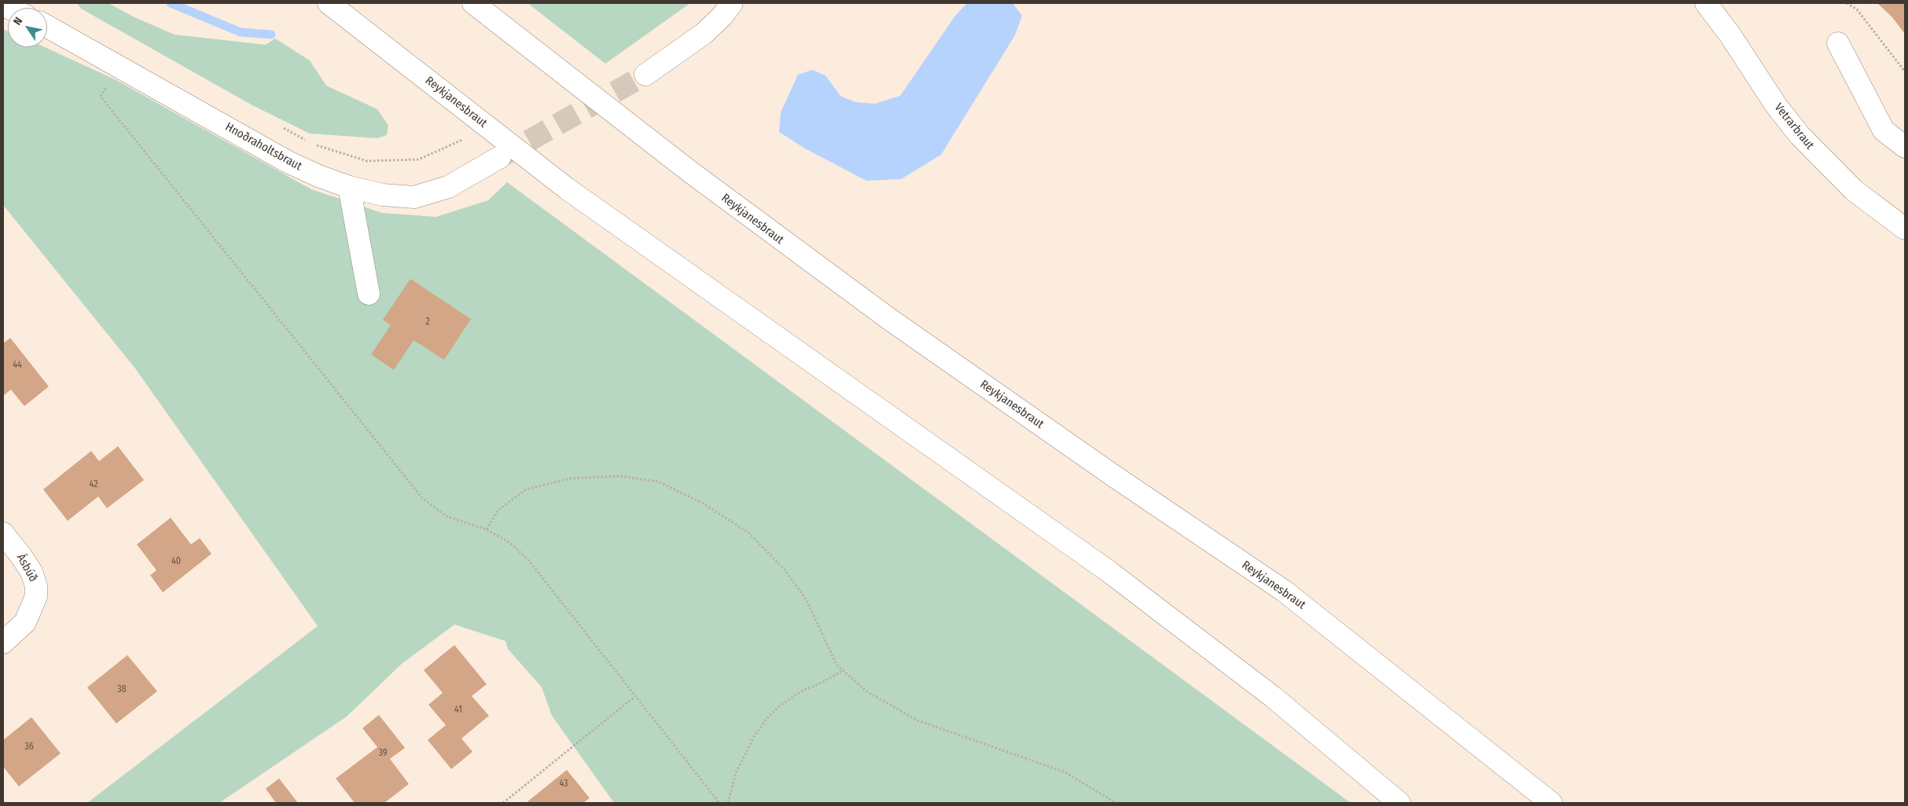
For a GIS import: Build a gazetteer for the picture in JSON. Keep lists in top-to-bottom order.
{
  "streets": {
    "main road": [
      "Reykjanesbraut",
      "Vetrarbraut",
      "Hnoðraholtsbraut",
      "Ásbúð"
    ]
  },
  "house_numbers": [
    "2",
    "44",
    "42",
    "40",
    "38",
    "41",
    "36",
    "39",
    "43"
  ],
  "north": "top left"
}
